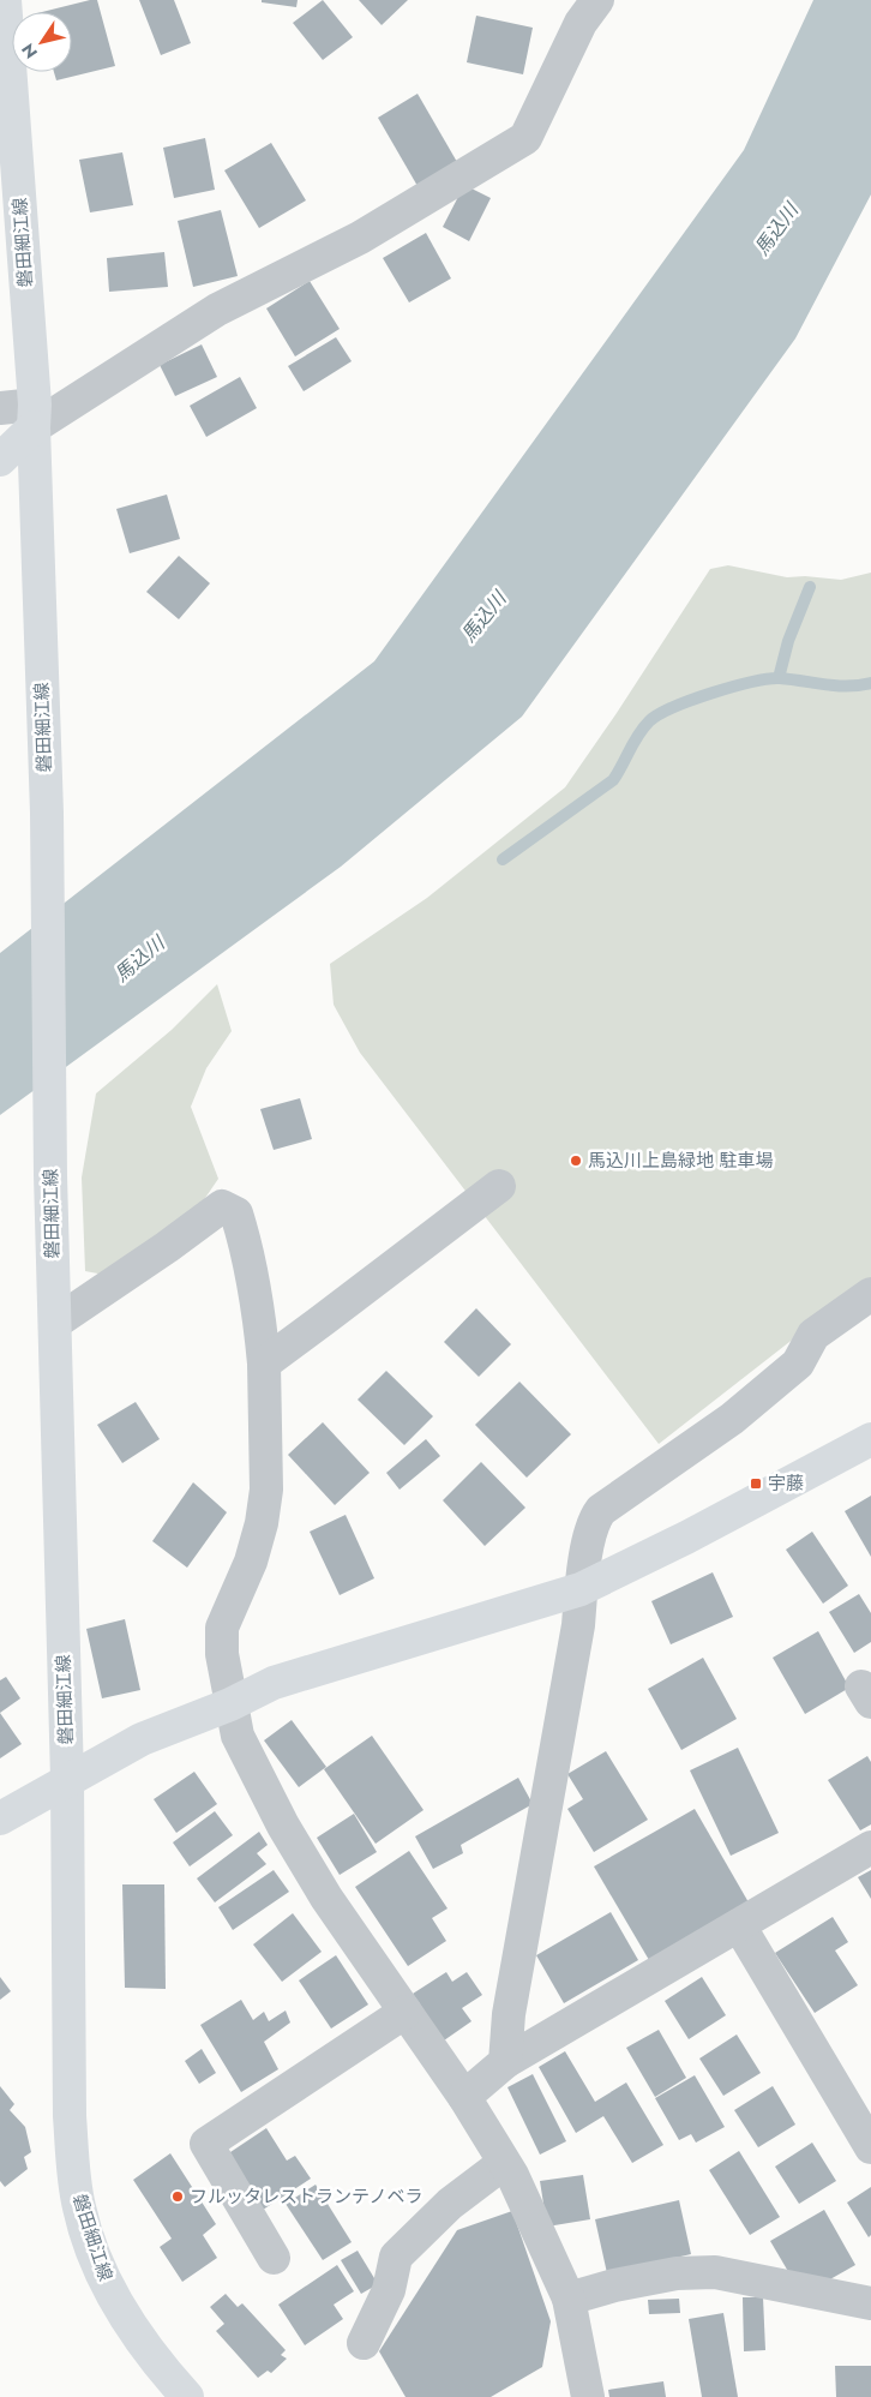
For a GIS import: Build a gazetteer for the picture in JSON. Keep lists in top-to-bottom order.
{
  "streets": {
    "main road": ["磐田細江線"]
  },
  "water": ["馬込川"],
  "places": {
    "other": ["馬込川上島緑地 駐車場", "フルッタレストランテノベラ"],
    "transit": ["宇藤"]
  },
  "north": "bottom left"
}
